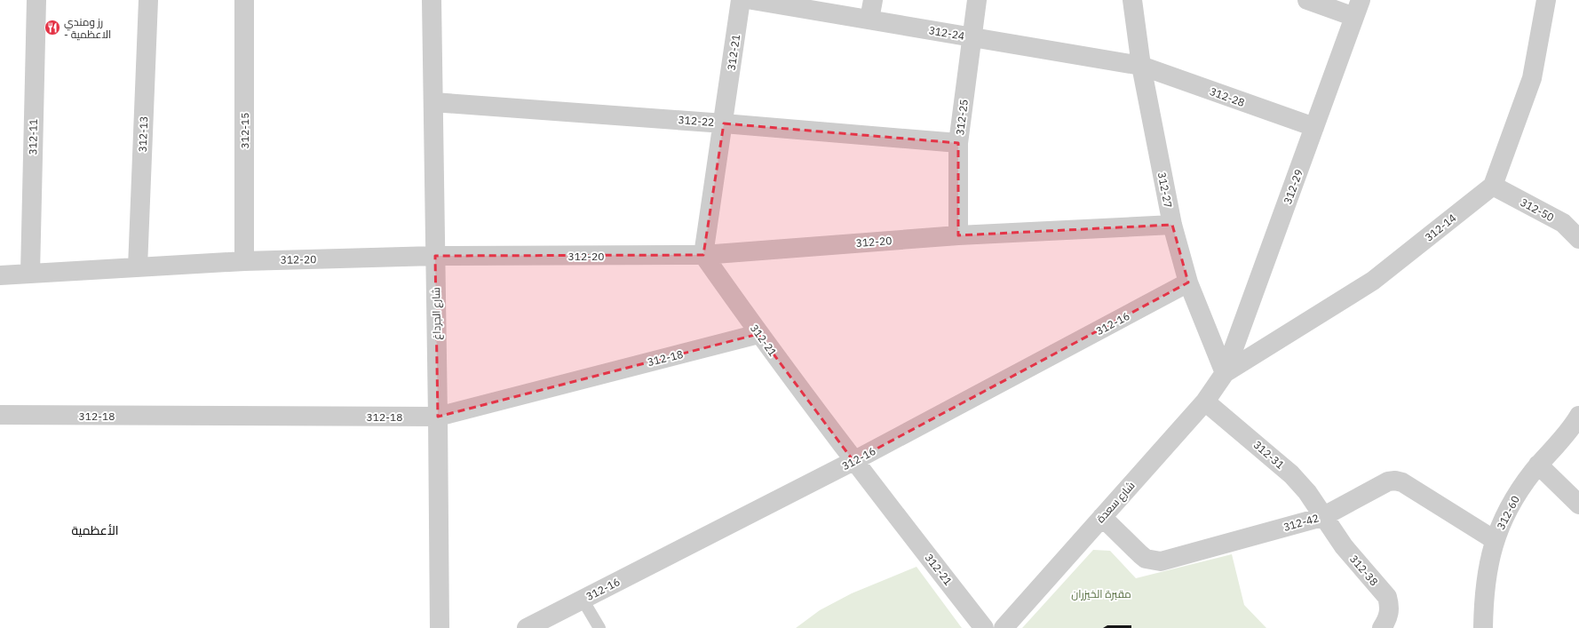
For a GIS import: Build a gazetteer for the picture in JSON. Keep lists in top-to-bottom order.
{
  "streets": {
    "street": [
      "312-24",
      "312-21",
      "312-28",
      "312-25",
      "312-22",
      "312-15",
      "312-13",
      "312-11",
      "312-29",
      "312-27",
      "312-50",
      "312-14",
      "312-20",
      "شارع الجرداغ",
      "312-16",
      "312-18",
      "312-31",
      "شارع سعدة",
      "312-60",
      "312-42",
      "312-38"
    ]
  },
  "crossings": [
    ["312-24", "312-28"],
    ["312-24", "312-25"],
    ["312-24", "312-27"],
    ["312-21", "312-22"],
    ["312-21", "312-20"],
    ["312-21", "312-16"],
    ["312-21", "312-18"],
    ["312-28", "312-29"],
    ["312-28", "312-27"],
    ["312-25", "312-22"],
    ["312-25", "312-20"],
    ["312-22", "شارع الجرداغ"],
    ["312-15", "312-20"],
    ["312-13", "312-20"],
    ["312-11", "312-20"],
    ["312-29", "312-27"],
    ["312-29", "312-14"],
    ["312-29", "شارع سعدة"],
    ["312-27", "312-14"],
    ["312-27", "312-20"],
    ["312-27", "312-16"],
    ["312-27", "شارع سعدة"],
    ["312-50", "312-14"],
    ["312-14", "شارع سعدة"],
    ["312-20", "شارع الجرداغ"],
    ["شارع الجرداغ", "312-18"],
    ["312-31", "شارع سعدة"],
    ["312-31", "312-42"],
    ["312-31", "312-38"],
    ["شارع سعدة", "312-42"],
    ["312-60", "312-42"],
    ["312-42", "312-38"]
  ],
  "districts": ["الأعظمية"],
  "parks": ["مقبرة الخيزران"],
  "places": {
    "restaurant": ["رز ومندي - الاعظمية"]
  }
}
